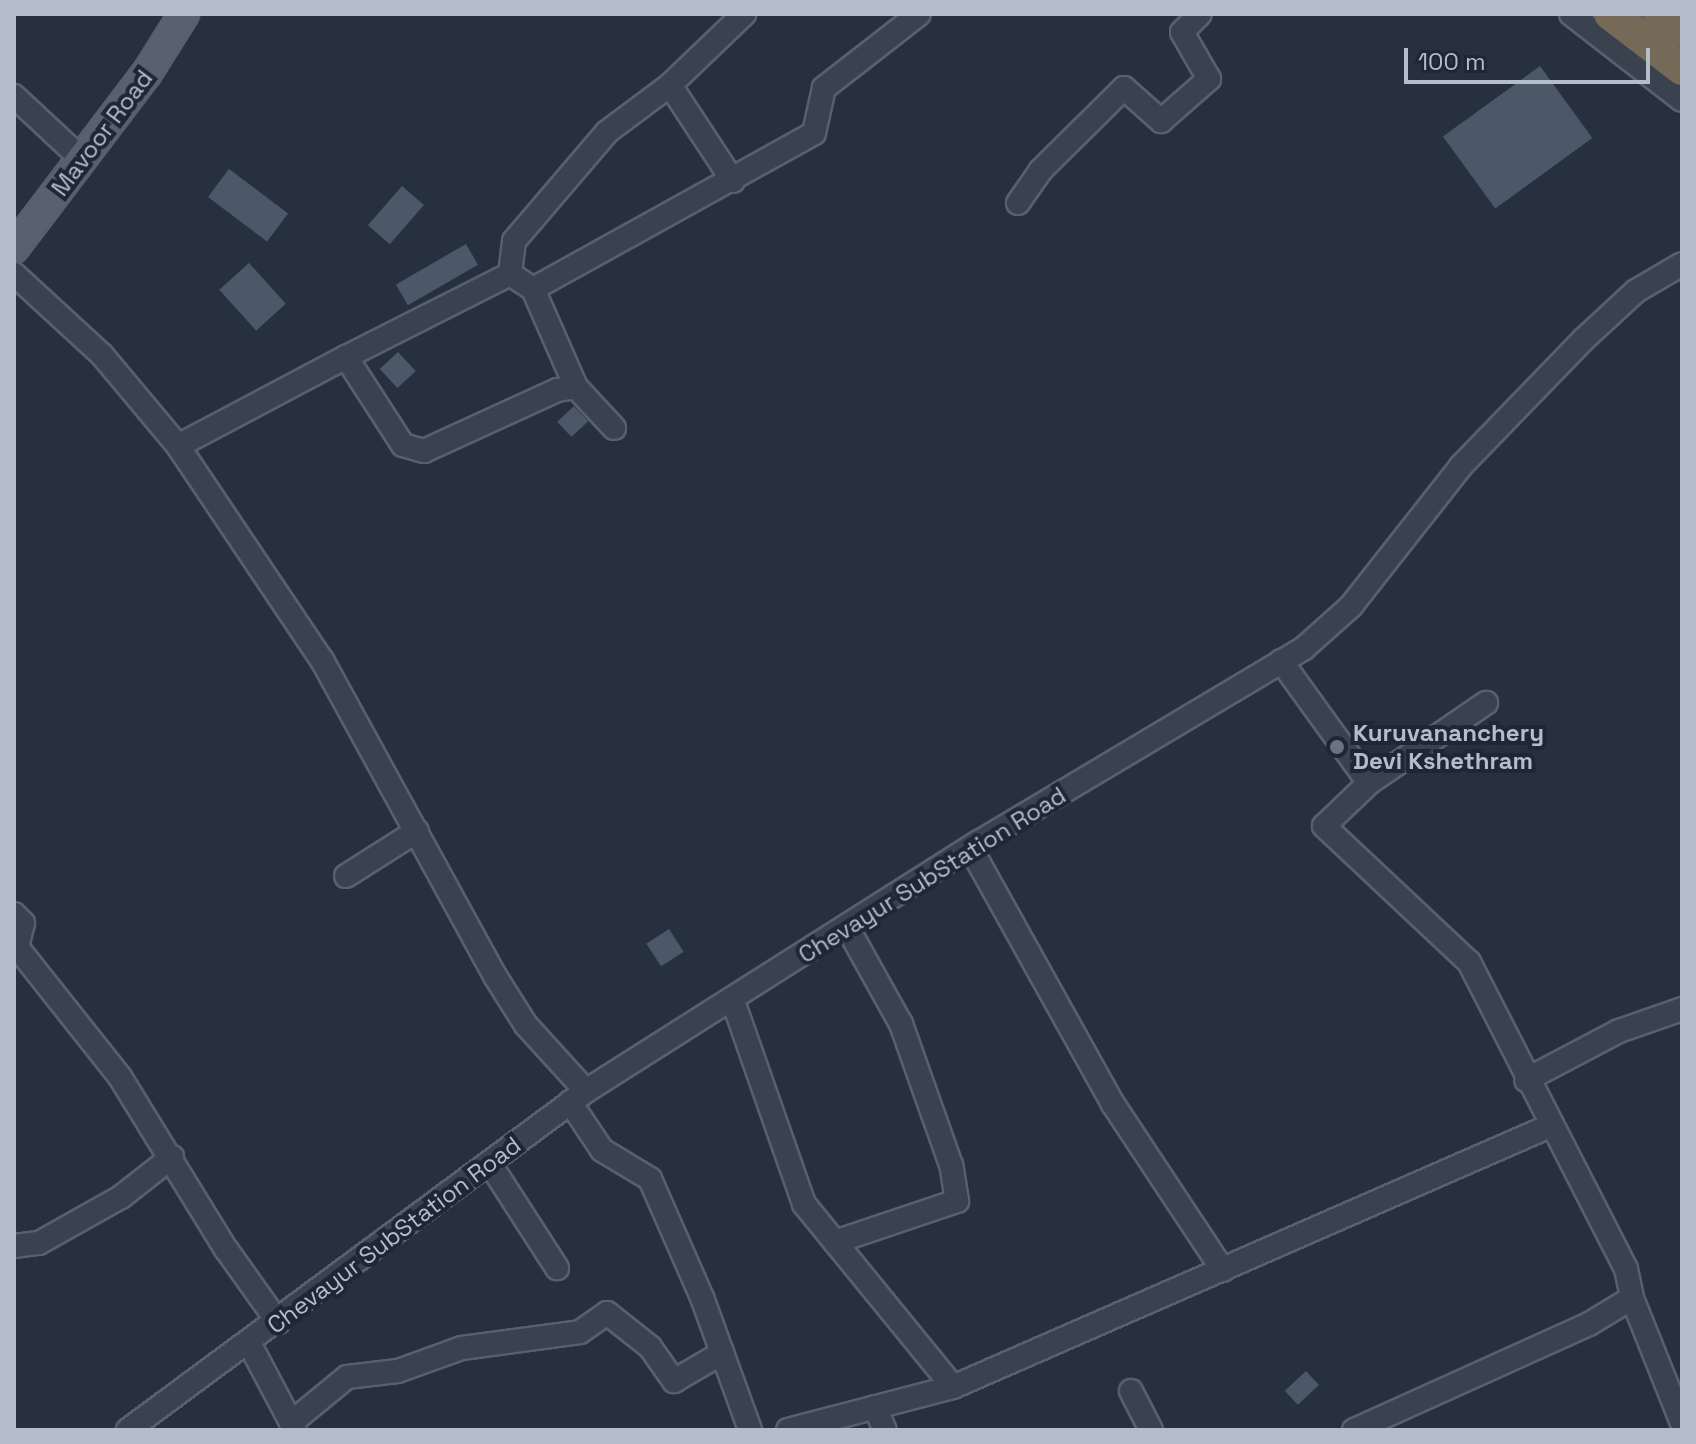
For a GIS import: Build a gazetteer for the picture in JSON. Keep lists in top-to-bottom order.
{
  "streets": {
    "main road": ["Mavoor Road"],
    "street": ["Chevayur SubStation Road"]
  },
  "places": ["Kuruvananchery Devi Kshethram"],
  "scale_bar": "100 m"
}
